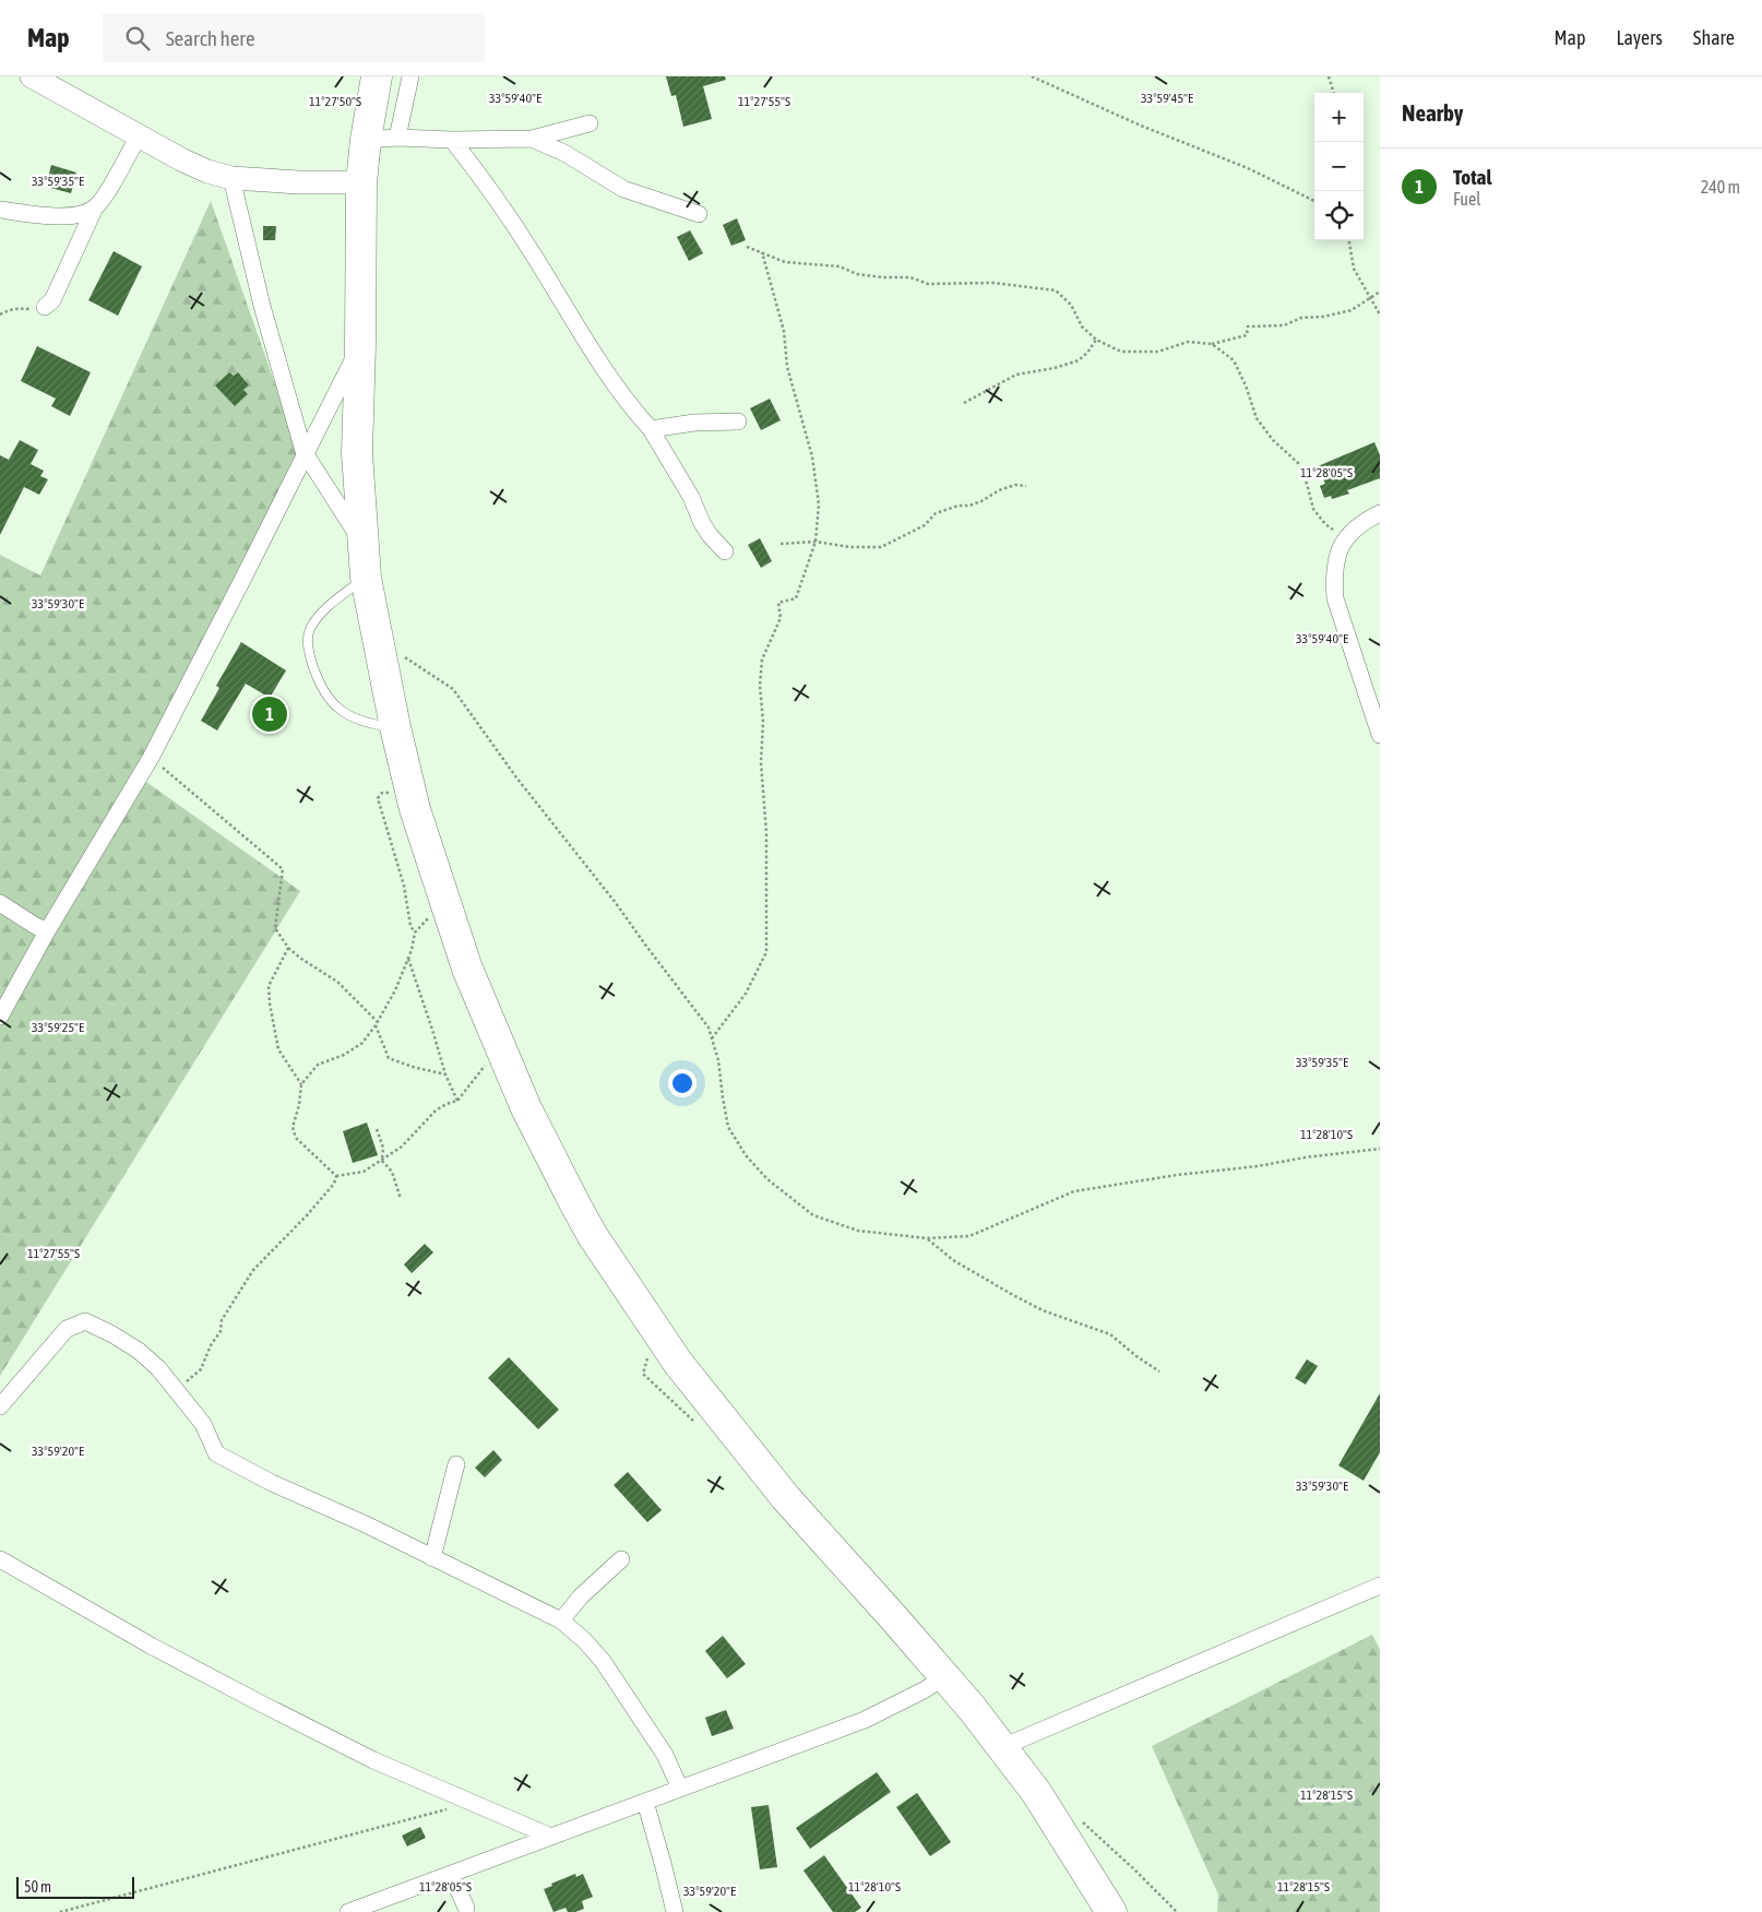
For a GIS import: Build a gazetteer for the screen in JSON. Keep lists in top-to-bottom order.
{
  "scale_bar": "50 m",
  "page": {
    "header": "Map",
    "search": "Search here",
    "nav": ["Map", "Layers", "Share"],
    "heading": "Nearby",
    "map_buttons": ["+", "−"],
    "list": [
      {
        "mark": "1",
        "name": "Total",
        "note": "Fuel",
        "value": "240 m"
      }
    ],
    "pins": "1",
    "scale": "50 m"
  },
  "coordinates": [
    "33°59'45\"E",
    "33°59'40\"E",
    "11°27'50\"S",
    "11°27'55\"S",
    "33°59'35\"E",
    "11°28'05\"S",
    "33°59'30\"E",
    "33°59'25\"E",
    "11°28'10\"S",
    "33°59'20\"E",
    "11°28'15\"S"
  ]
}
